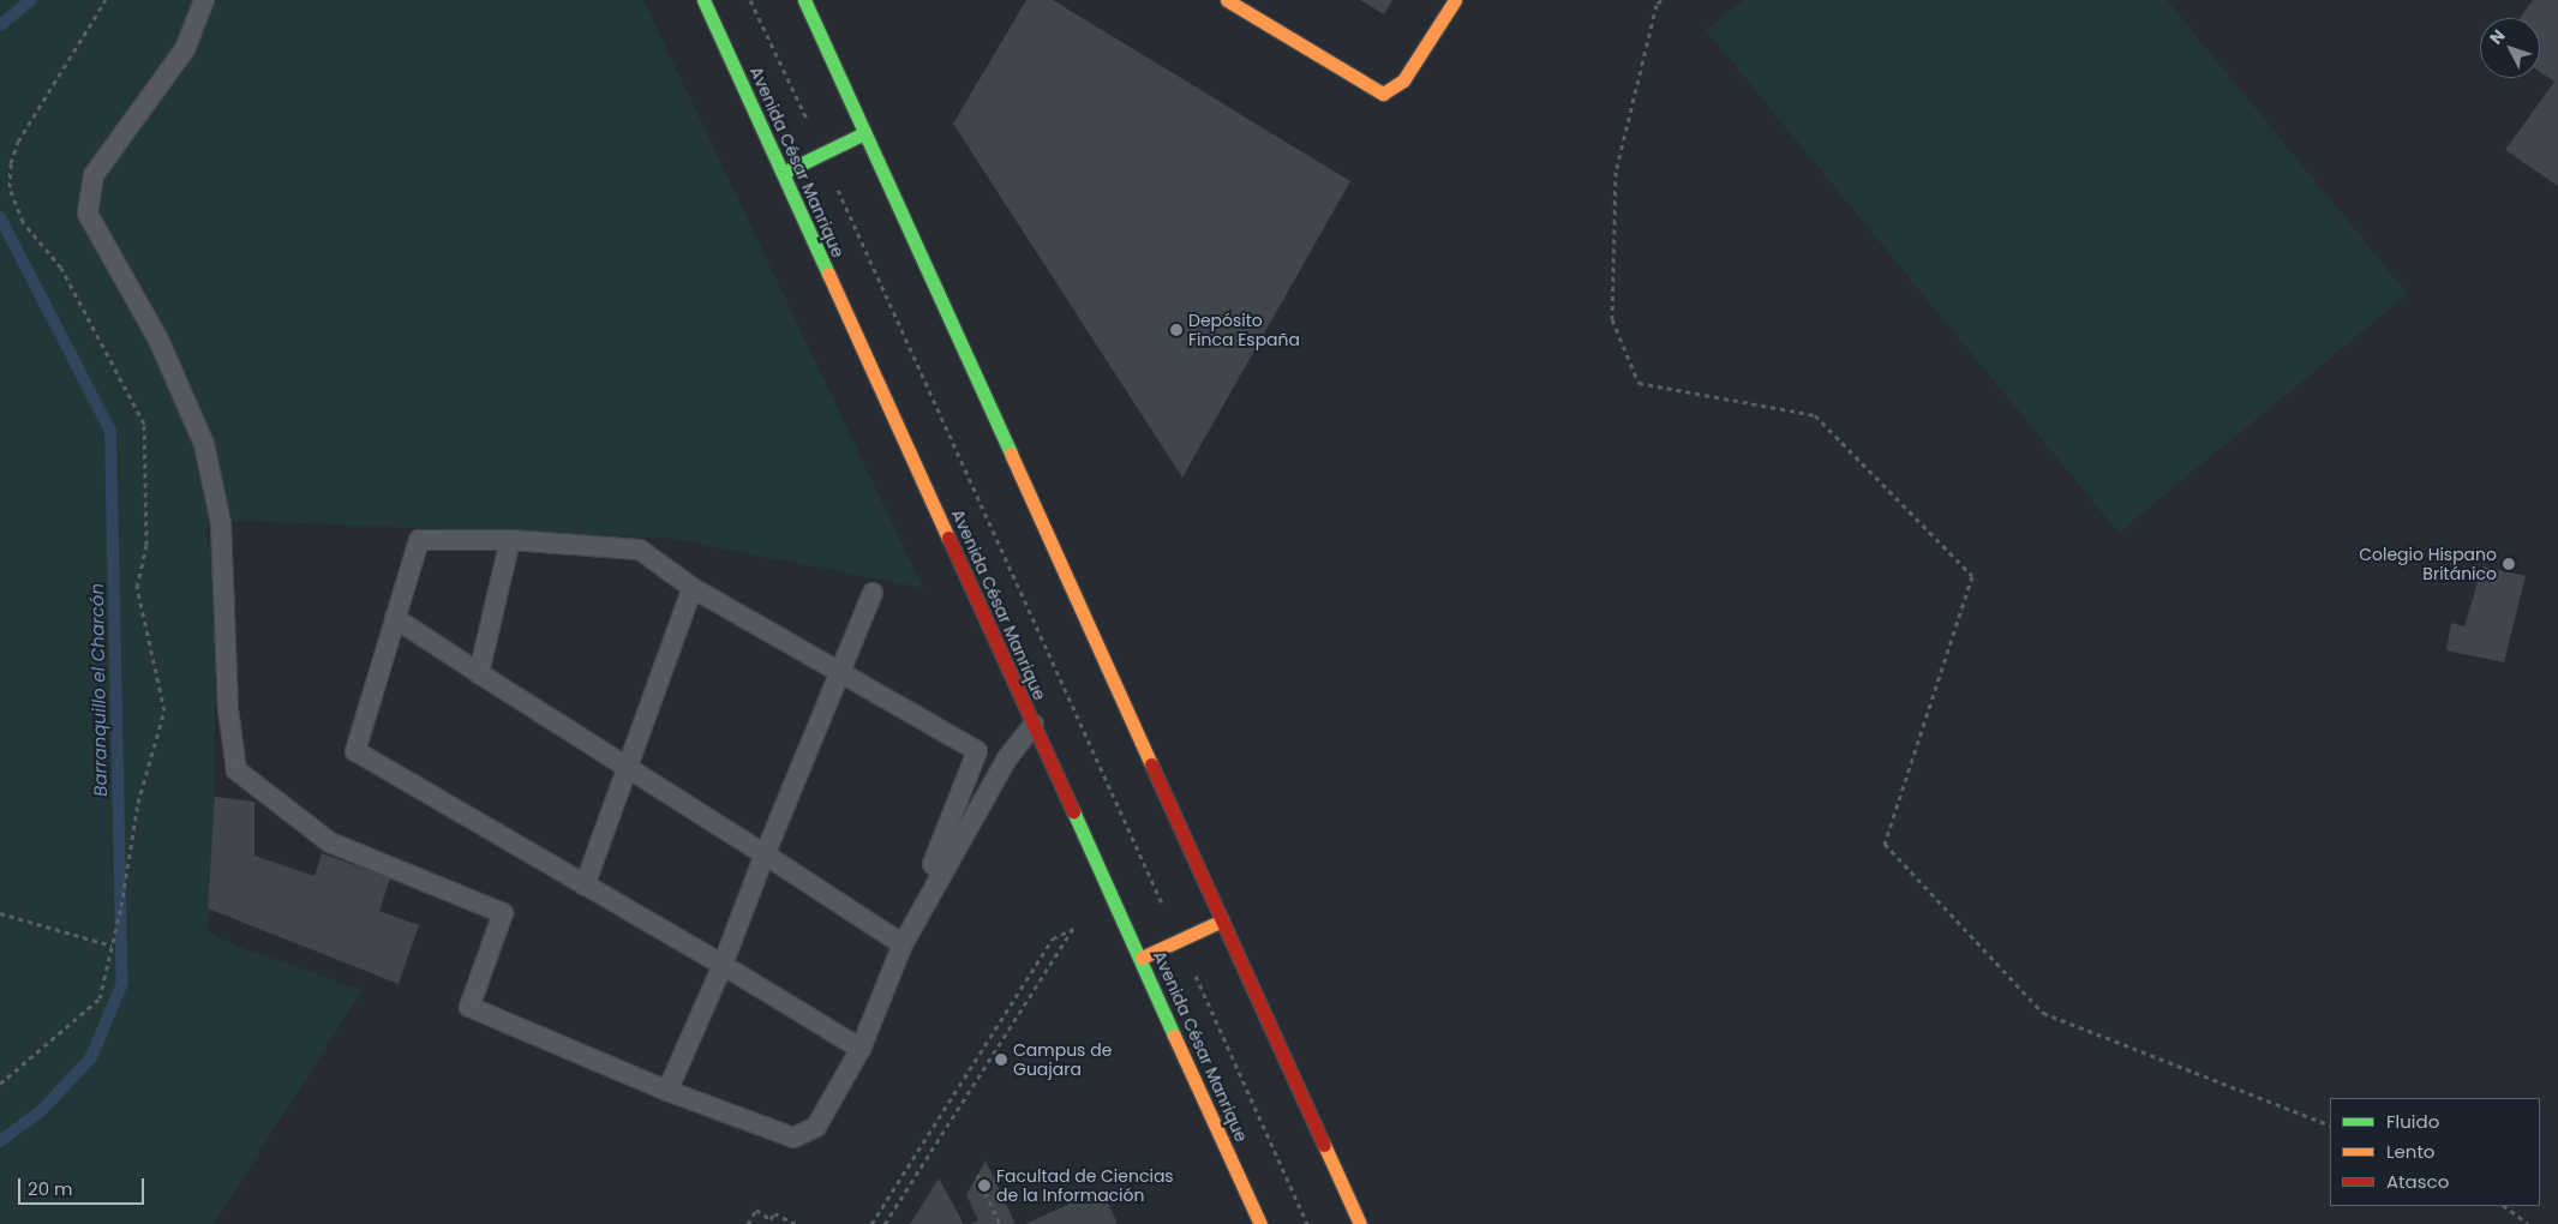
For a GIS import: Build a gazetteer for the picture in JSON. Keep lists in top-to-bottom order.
{
  "streets": {
    "street": ["Avenida César Manrique"]
  },
  "water": ["Barranquillo el Charcón"],
  "places": [
    "Depósito Finca España",
    "Colegio Hispano Británico",
    "Campus de Guajara",
    "Facultad de Ciencias de la Información"
  ],
  "legend": ["Fluido", "Lento", "Atasco"],
  "scale_bar": "20 m",
  "north": "top left"
}
